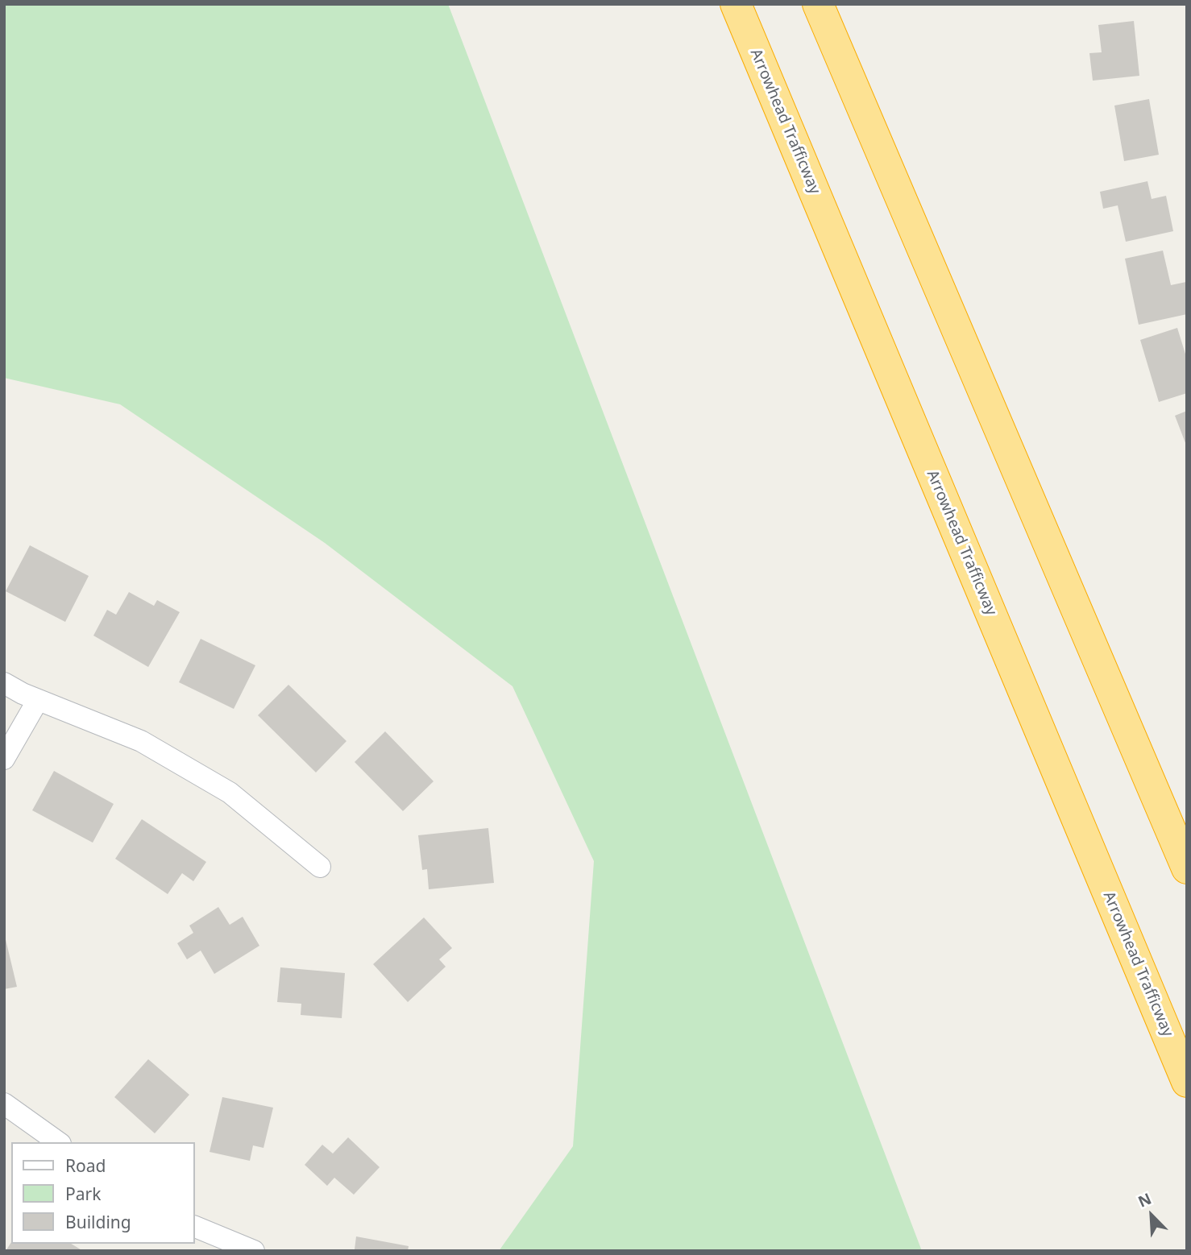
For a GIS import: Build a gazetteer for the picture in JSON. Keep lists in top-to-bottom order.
{
  "streets": {
    "highway": ["Arrowhead Trafficway"]
  },
  "legend": ["Road", "Park", "Building"],
  "north": "top left"
}
